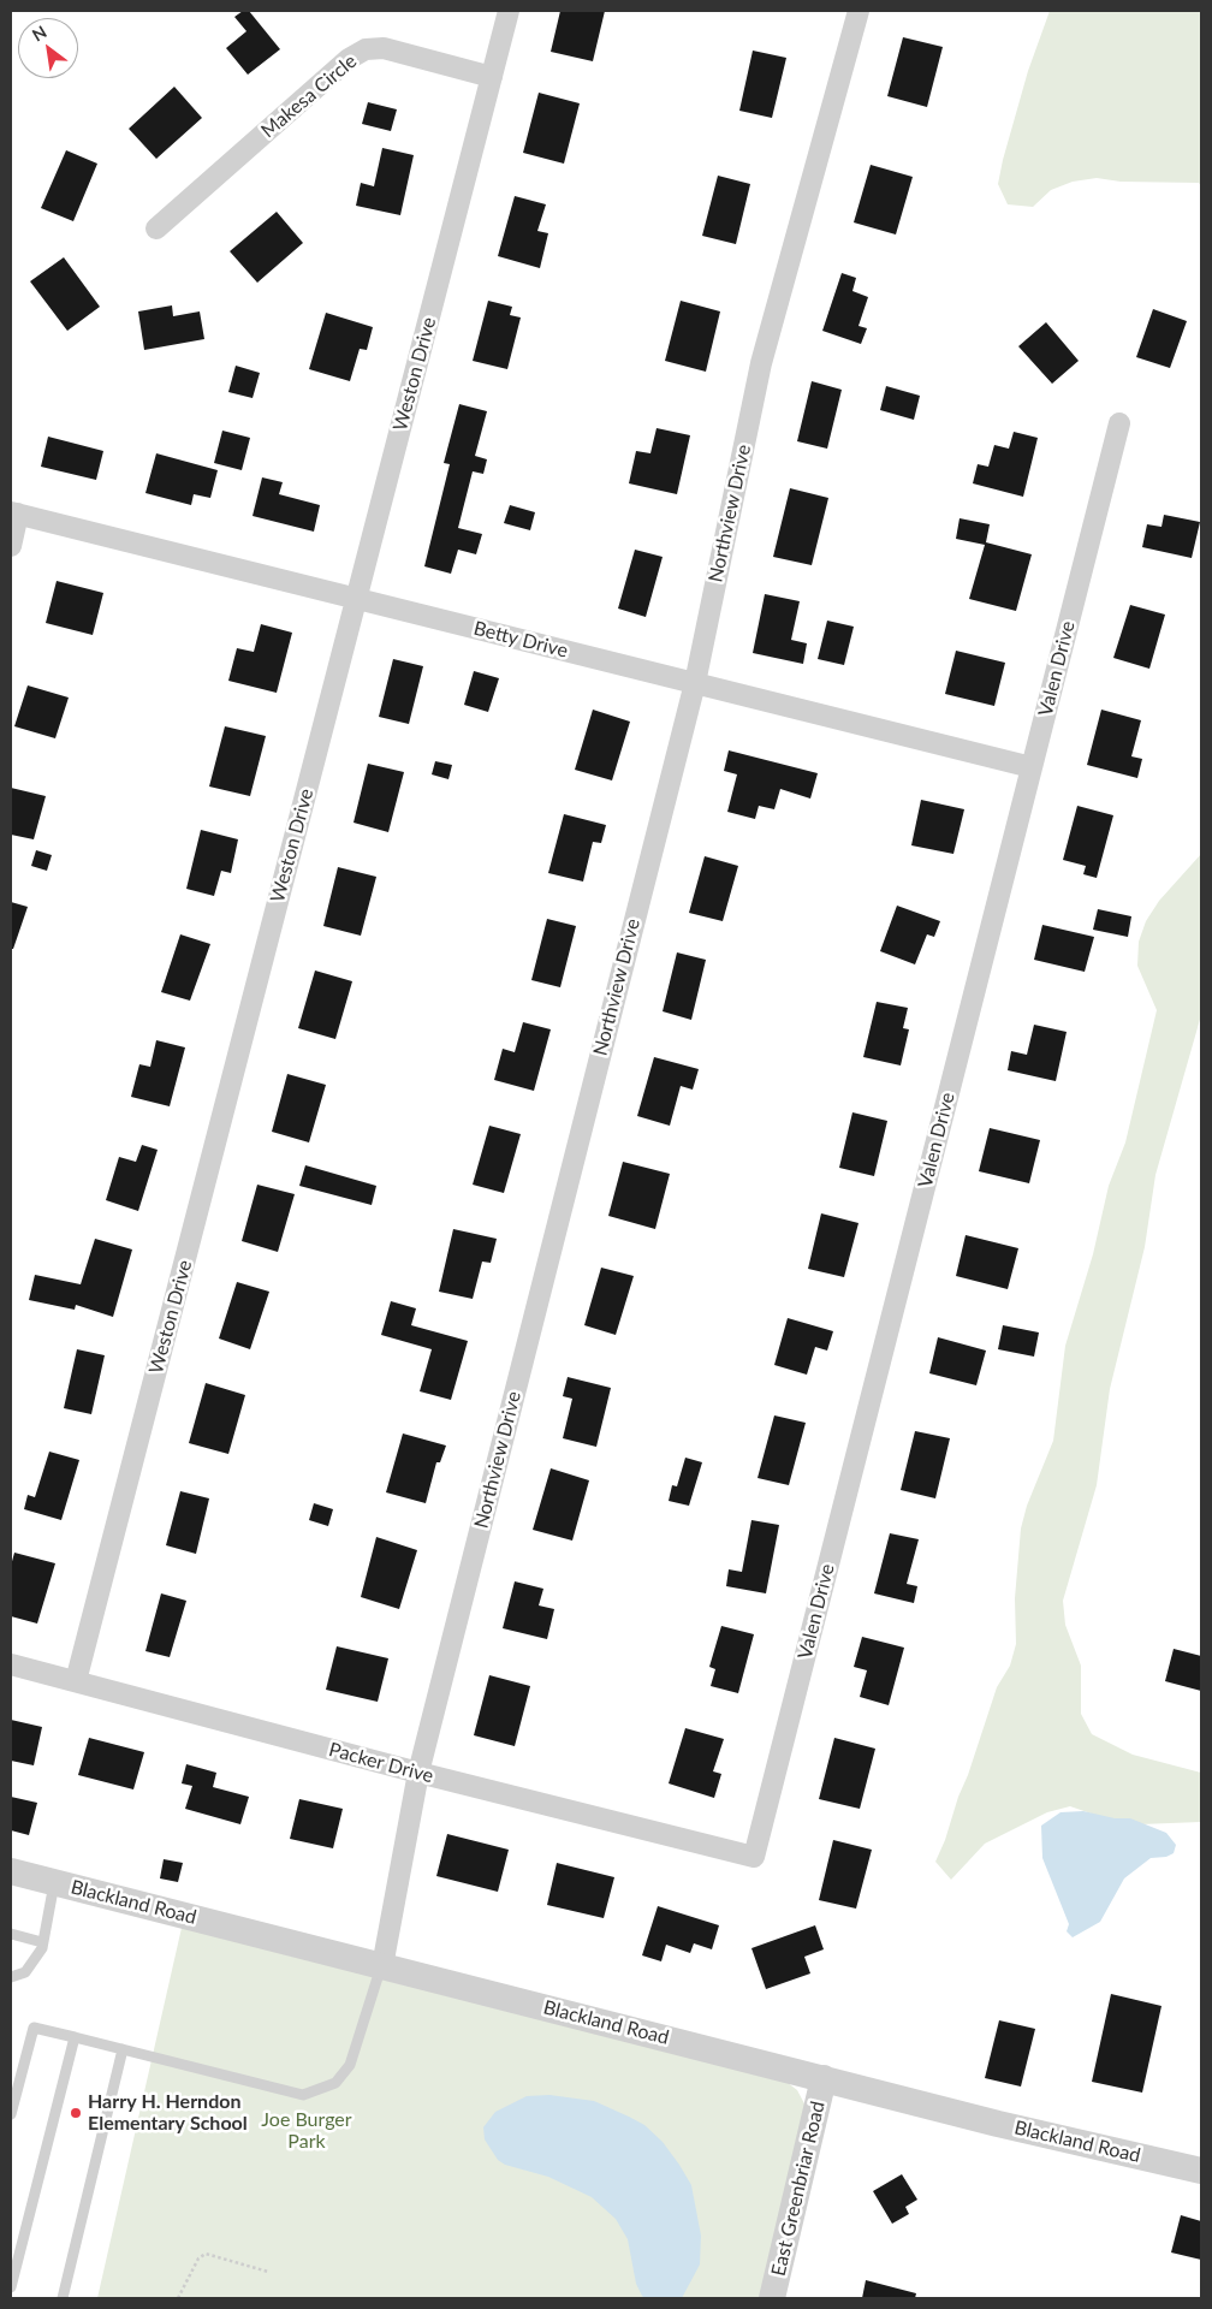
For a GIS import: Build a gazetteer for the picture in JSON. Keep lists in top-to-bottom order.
{
  "streets": {
    "street": [
      "Makesa Circle",
      "Weston Drive",
      "Northview Drive",
      "Betty Drive",
      "Valen Drive",
      "Packer Drive",
      "Blackland Road",
      "East Greenbriar Road"
    ]
  },
  "crossings": [
    ["Makesa Circle", "Weston Drive"],
    ["Weston Drive", "Betty Drive"],
    ["Weston Drive", "Packer Drive"],
    ["Northview Drive", "Betty Drive"],
    ["Northview Drive", "Packer Drive"],
    ["Northview Drive", "Blackland Road"],
    ["Betty Drive", "Valen Drive"],
    ["Valen Drive", "Packer Drive"],
    ["Blackland Road", "East Greenbriar Road"]
  ],
  "parks": ["Joe Burger Park"],
  "places": ["Harry H. Herndon Elementary School"],
  "north": "top left"
}
